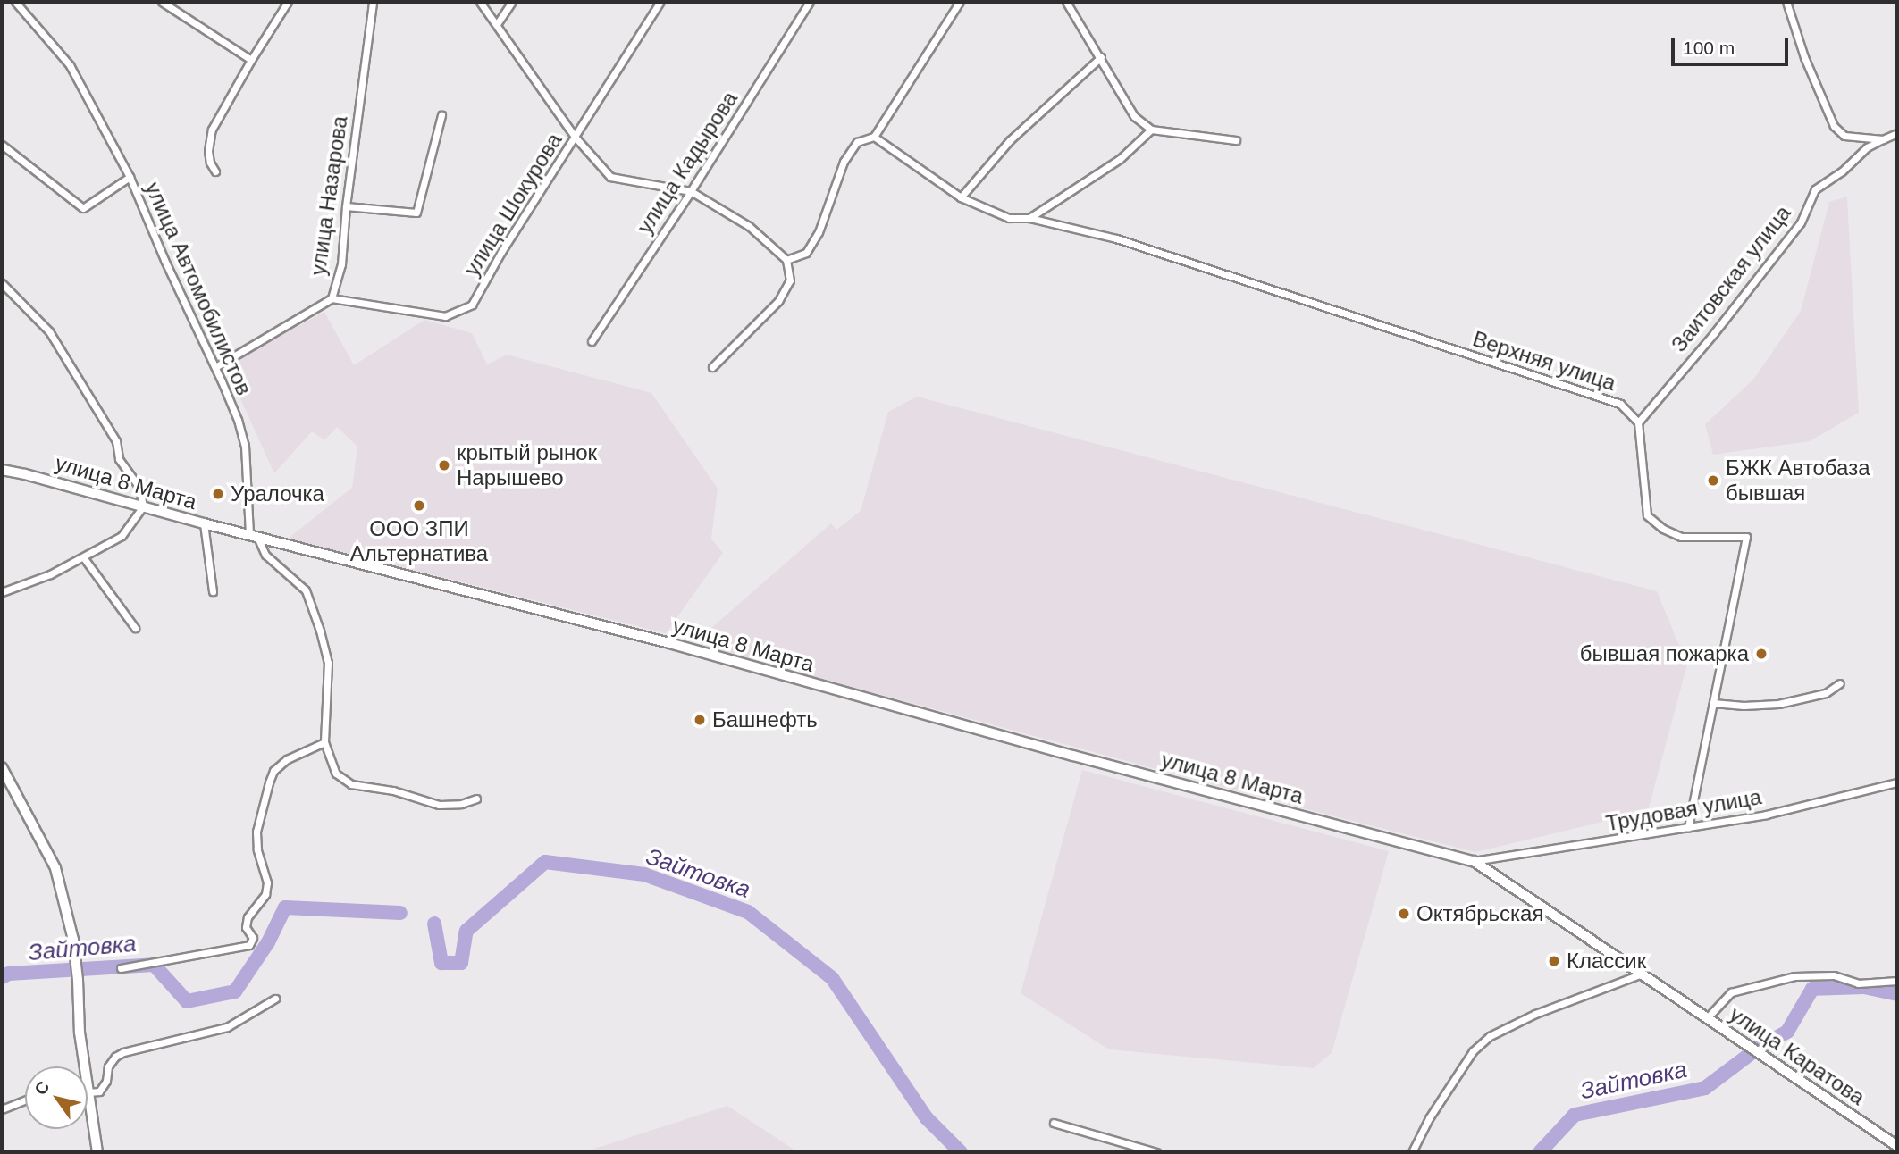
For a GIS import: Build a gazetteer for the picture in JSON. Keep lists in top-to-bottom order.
{
  "streets": {
    "main road": ["улица 8 Марта", "улица Каратова"],
    "street": [
      "улица Кадырова",
      "улица Назарова",
      "улица Шокурова",
      "Заитовская улица",
      "улица Автомобилистов",
      "Верхняя улица",
      "Трудовая улица"
    ]
  },
  "crossings": [
    ["улица Назарова", "улица Шокурова"],
    ["улица Назарова", "улица Автомобилистов"],
    ["Заитовская улица", "Верхняя улица"],
    ["улица Автомобилистов", "улица 8 Марта"],
    ["улица 8 Марта", "Трудовая улица"],
    ["улица 8 Марта", "улица Каратова"],
    ["Трудовая улица", "улица Каратова"]
  ],
  "water": ["Зайтовка"],
  "places": [
    "крытый рынок Нарышево",
    "БЖК Автобаза бывшая",
    "Уралочка",
    "ООО ЗПИ Альтернатива",
    "бывшая пожарка",
    "Башнефть",
    "Октябрьская",
    "Классик"
  ],
  "scale_bar": "100 m",
  "north": "top left"
}
